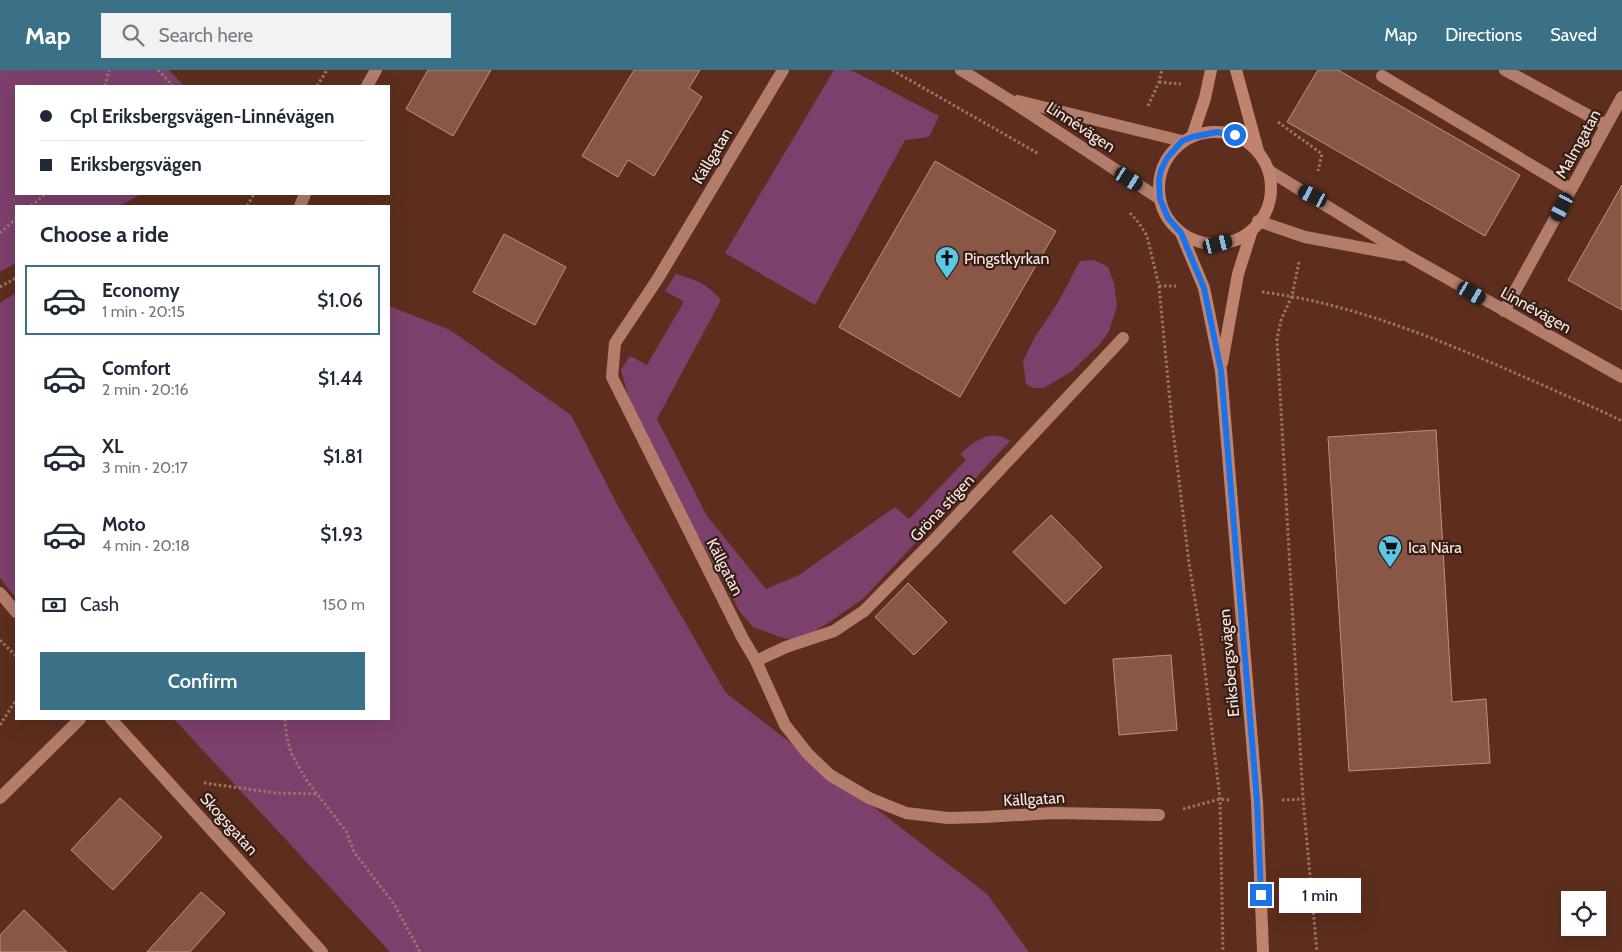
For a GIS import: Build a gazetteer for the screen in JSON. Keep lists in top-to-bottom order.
{
  "streets": {
    "main road": ["Eriksbergsvägen"],
    "street": [
      "Linnévägen",
      "Malmgatan",
      "Källgatan",
      "Gröna stigen",
      "Skogsgatan"
    ]
  },
  "crossings": [
    ["Linnévägen", "Malmgatan"],
    ["Linnévägen", "Eriksbergsvägen"],
    ["Källgatan", "Gröna stigen"]
  ],
  "places": {
    "church": ["Pingstkyrkan"],
    "supermarket": ["Ica Nära"]
  },
  "page": {
    "header": "Map",
    "search": "Search here",
    "nav": ["Map", "Directions", "Saved"],
    "banner": ["Cpl Eriksbergsvägen-Linnévägen", "Eriksbergsvägen"],
    "heading": "Choose a ride",
    "list": [
      {
        "name": "Economy",
        "note": "1 min · 20:15",
        "value": "$1.06"
      },
      {
        "name": "Comfort",
        "note": "2 min · 20:16",
        "value": "$1.44"
      },
      {
        "name": "XL",
        "note": "3 min · 20:17",
        "value": "$1.81"
      },
      {
        "name": "Moto",
        "note": "4 min · 20:18",
        "value": "$1.93"
      }
    ],
    "pay": ["Cash", "150 m"],
    "buttons": "Confirm",
    "bubble": "1 min"
  }
}
